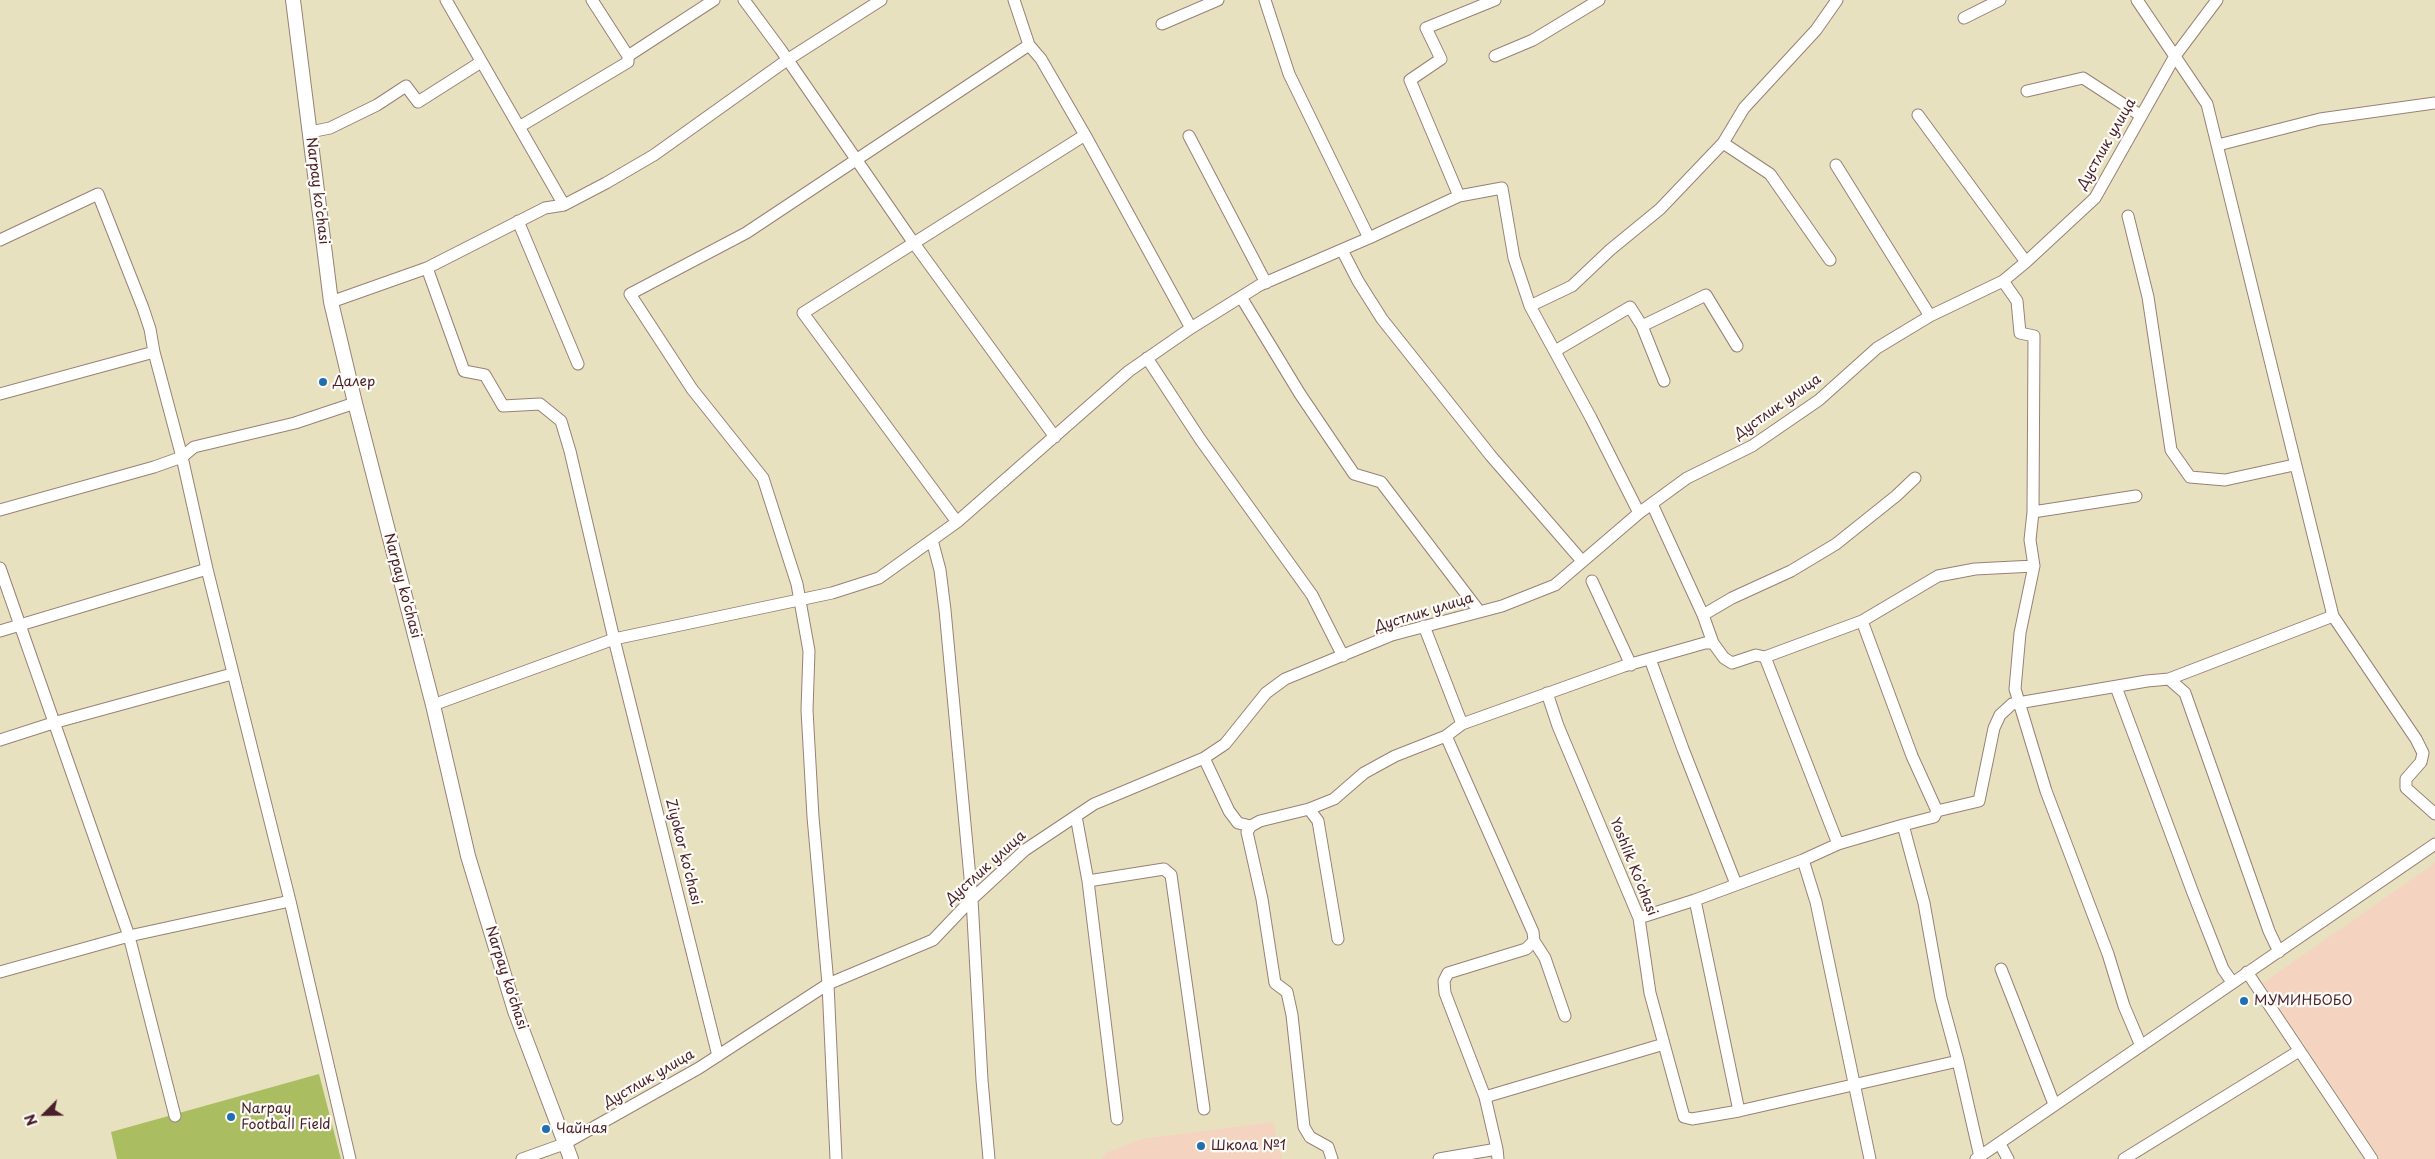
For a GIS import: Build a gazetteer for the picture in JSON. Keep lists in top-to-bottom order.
{
  "streets": {
    "main road": ["Narpay ko'chasi"],
    "street": ["Дустлик улица", "Ziyokor ko'chasi", "Yoshlik Ko'chasi"]
  },
  "crossings": [
    ["Дустлик улица", "Narpay ko'chasi"],
    ["Дустлик улица", "Ziyokor ko'chasi"]
  ],
  "places": [
    "Далер",
    "МУМИНБОБО",
    "Narpay Football Field",
    "Чайная",
    "Школа №1"
  ],
  "north": "bottom left"
}
